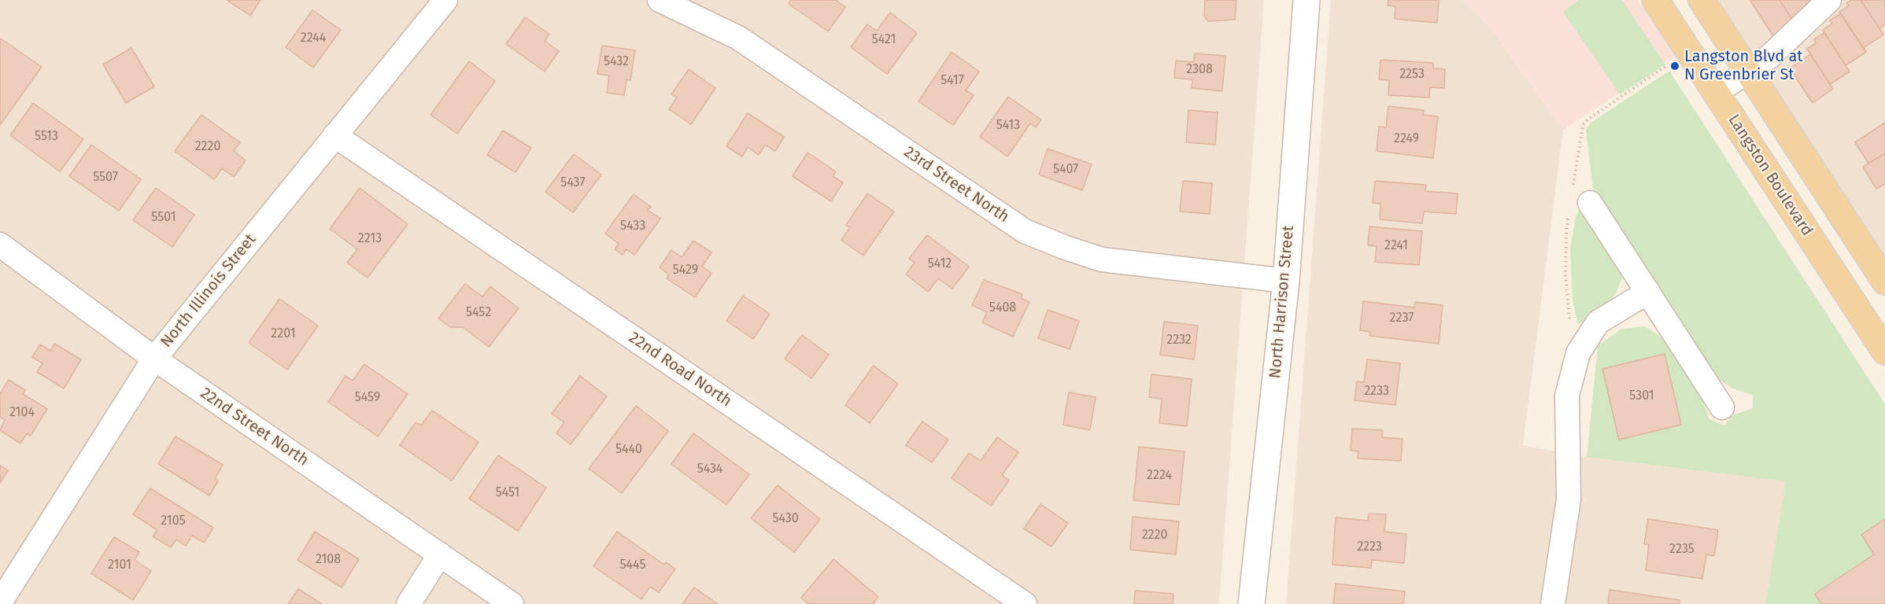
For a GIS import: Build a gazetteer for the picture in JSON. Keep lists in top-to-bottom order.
{
  "streets": {
    "main road": ["Langston Boulevard"],
    "street": [
      "23rd Street North",
      "North Illinois Street",
      "North Harrison Street",
      "22nd Road North",
      "22nd Street North"
    ]
  },
  "crossings": [
    ["23rd Street North", "North Harrison Street"],
    ["North Illinois Street", "22nd Road North"],
    ["North Illinois Street", "22nd Street North"]
  ],
  "places": ["Langston Blvd at N Greenbrier St"],
  "house_numbers": [
    "2244",
    "5421",
    "5432",
    "2308",
    "2253",
    "5417",
    "5413",
    "5513",
    "2249",
    "2220",
    "5407",
    "5507",
    "5437",
    "5501",
    "5433",
    "2213",
    "2241",
    "5412",
    "5429",
    "5408",
    "5452",
    "2237",
    "2201",
    "2232",
    "2233",
    "5301",
    "5459",
    "2104",
    "5440",
    "5434",
    "2224",
    "5451",
    "5430",
    "2105",
    "2220",
    "2223",
    "2235",
    "2108",
    "2101",
    "5445"
  ]
}
